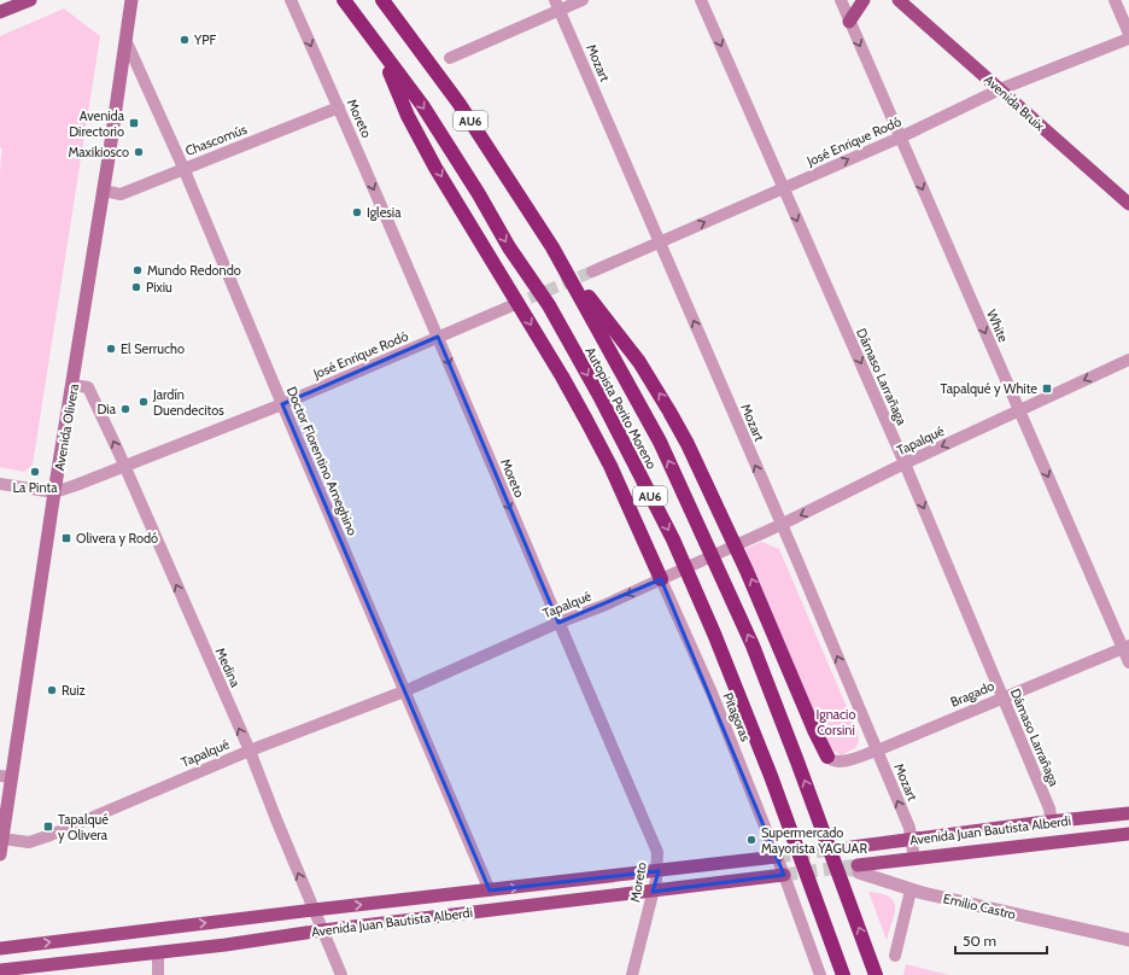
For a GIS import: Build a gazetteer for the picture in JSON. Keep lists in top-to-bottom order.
{
  "streets": {
    "highway": ["AU6", "Autopista Perito Moreno"],
    "main road": ["Avenida Bruix", "Avenida Olivera", "Avenida Juan Bautista Alberdi"],
    "street": [
      "Mozart",
      "Moreto",
      "Chascomús",
      "José Enrique Rodó",
      "White",
      "Dámaso Larrañaga",
      "Tapalqué",
      "Doctor Florentino Ameghino",
      "Medina",
      "Bragado",
      "Pitagoras",
      "Emilio Castro"
    ]
  },
  "crossings": [
    ["Mozart", "José Enrique Rodó"],
    ["Mozart", "Tapalqué"],
    ["Mozart", "Bragado"],
    ["Mozart", "Avenida Juan Bautista Alberdi"],
    ["Avenida Bruix", "José Enrique Rodó"],
    ["Moreto", "Chascomús"],
    ["Moreto", "José Enrique Rodó"],
    ["Moreto", "Tapalqué"],
    ["Moreto", "Avenida Juan Bautista Alberdi"],
    ["Chascomús", "Avenida Olivera"],
    ["Chascomús", "Doctor Florentino Ameghino"],
    ["José Enrique Rodó", "White"],
    ["José Enrique Rodó", "Dámaso Larrañaga"],
    ["José Enrique Rodó", "Avenida Olivera"],
    ["José Enrique Rodó", "Doctor Florentino Ameghino"],
    ["José Enrique Rodó", "Medina"],
    ["White", "Tapalqué"],
    ["White", "Bragado"],
    ["Dámaso Larrañaga", "Tapalqué"],
    ["Dámaso Larrañaga", "Bragado"],
    ["Dámaso Larrañaga", "Avenida Juan Bautista Alberdi"],
    ["Avenida Olivera", "Tapalqué"],
    ["Avenida Olivera", "Doctor Florentino Ameghino"],
    ["Avenida Olivera", "Medina"],
    ["Tapalqué", "Doctor Florentino Ameghino"],
    ["Tapalqué", "Medina"],
    ["Tapalqué", "Pitagoras"],
    ["Doctor Florentino Ameghino", "Avenida Juan Bautista Alberdi"],
    ["Medina", "Avenida Juan Bautista Alberdi"],
    ["Pitagoras", "Avenida Juan Bautista Alberdi"],
    ["Avenida Juan Bautista Alberdi", "Emilio Castro"]
  ],
  "one_way": [
    "Mozart",
    "Moreto",
    "White",
    "Dámaso Larrañaga",
    "Tapalqué",
    "Medina"
  ],
  "parks": ["Ignacio Corsini"],
  "places": {
    "other": [
      "YPF",
      "Maxikiosco",
      "Iglesia",
      "Mundo Redondo",
      "Pixiu",
      "El Serrucho",
      "Jardín Duendecitos",
      "Dia",
      "La Pinta",
      "Ruiz",
      "Supermercado Mayorista YAGUAR"
    ],
    "transit": [
      "Avenida Directorio",
      "Tapalqué y White",
      "Olivera y Rodó",
      "Tapalqué y Olivera"
    ]
  },
  "scale_bar": "50 m"
}
